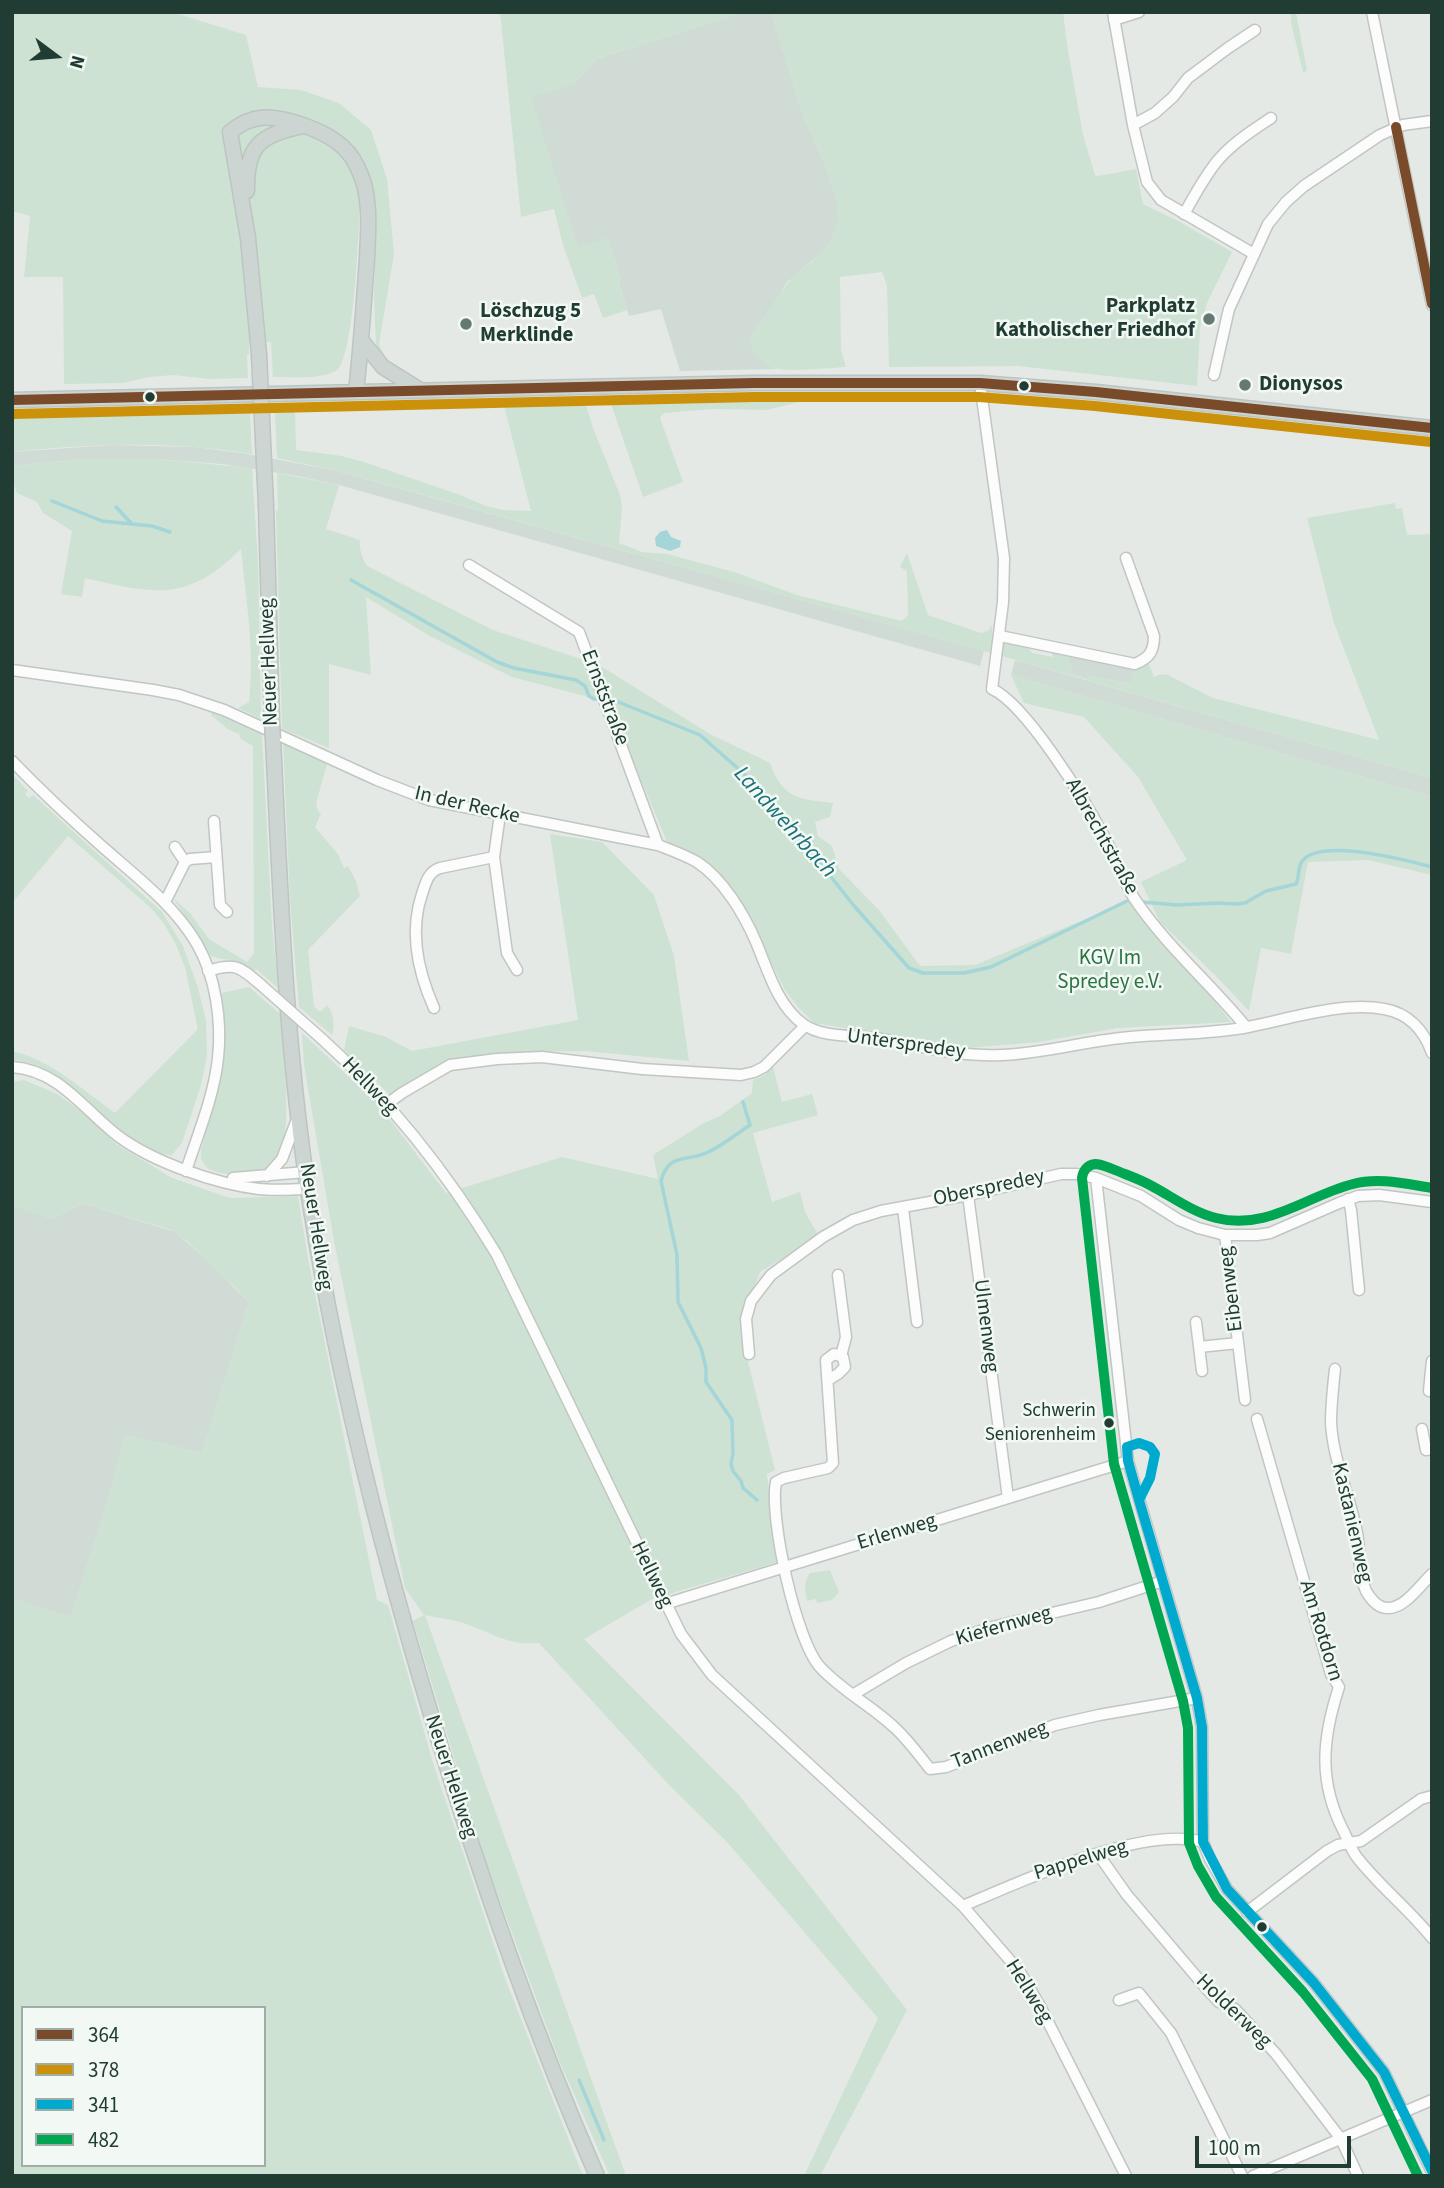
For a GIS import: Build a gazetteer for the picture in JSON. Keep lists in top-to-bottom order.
{
  "streets": {
    "main road": ["Neuer Hellweg"],
    "street": [
      "Ernststraße",
      "In der Recke",
      "Albrechtstraße",
      "Unterspredey",
      "Hellweg",
      "Oberspredey",
      "Eibenweg",
      "Ulmenweg",
      "Kastanienweg",
      "Erlenweg",
      "Kiefernweg",
      "Am Rotdorn",
      "Tannenweg",
      "Pappelweg",
      "Holderweg"
    ]
  },
  "crossings": [
    ["Ernststraße", "In der Recke"],
    ["In der Recke", "Unterspredey"],
    ["Albrechtstraße", "Unterspredey"],
    ["Hellweg", "Erlenweg"],
    ["Hellweg", "Pappelweg"],
    ["Oberspredey", "Eibenweg"],
    ["Oberspredey", "Ulmenweg"],
    ["Ulmenweg", "Erlenweg"],
    ["Erlenweg", "Tannenweg"],
    ["Kiefernweg", "Tannenweg"],
    ["Pappelweg", "Holderweg"]
  ],
  "water": ["Landwehrbach"],
  "parks": ["KGV Im Spredey e.V."],
  "places": [
    "Parkplatz Katholischer Friedhof",
    "Löschzug 5 Merklinde",
    "Dionysos",
    "Schwerin Seniorenheim"
  ],
  "lines": [
    "transit line 364",
    "transit line 378",
    "transit line 482",
    "transit line 341"
  ],
  "legend": [
    "364",
    "378",
    "341",
    "482"
  ],
  "scale_bar": "100 m",
  "north": "right"
}
